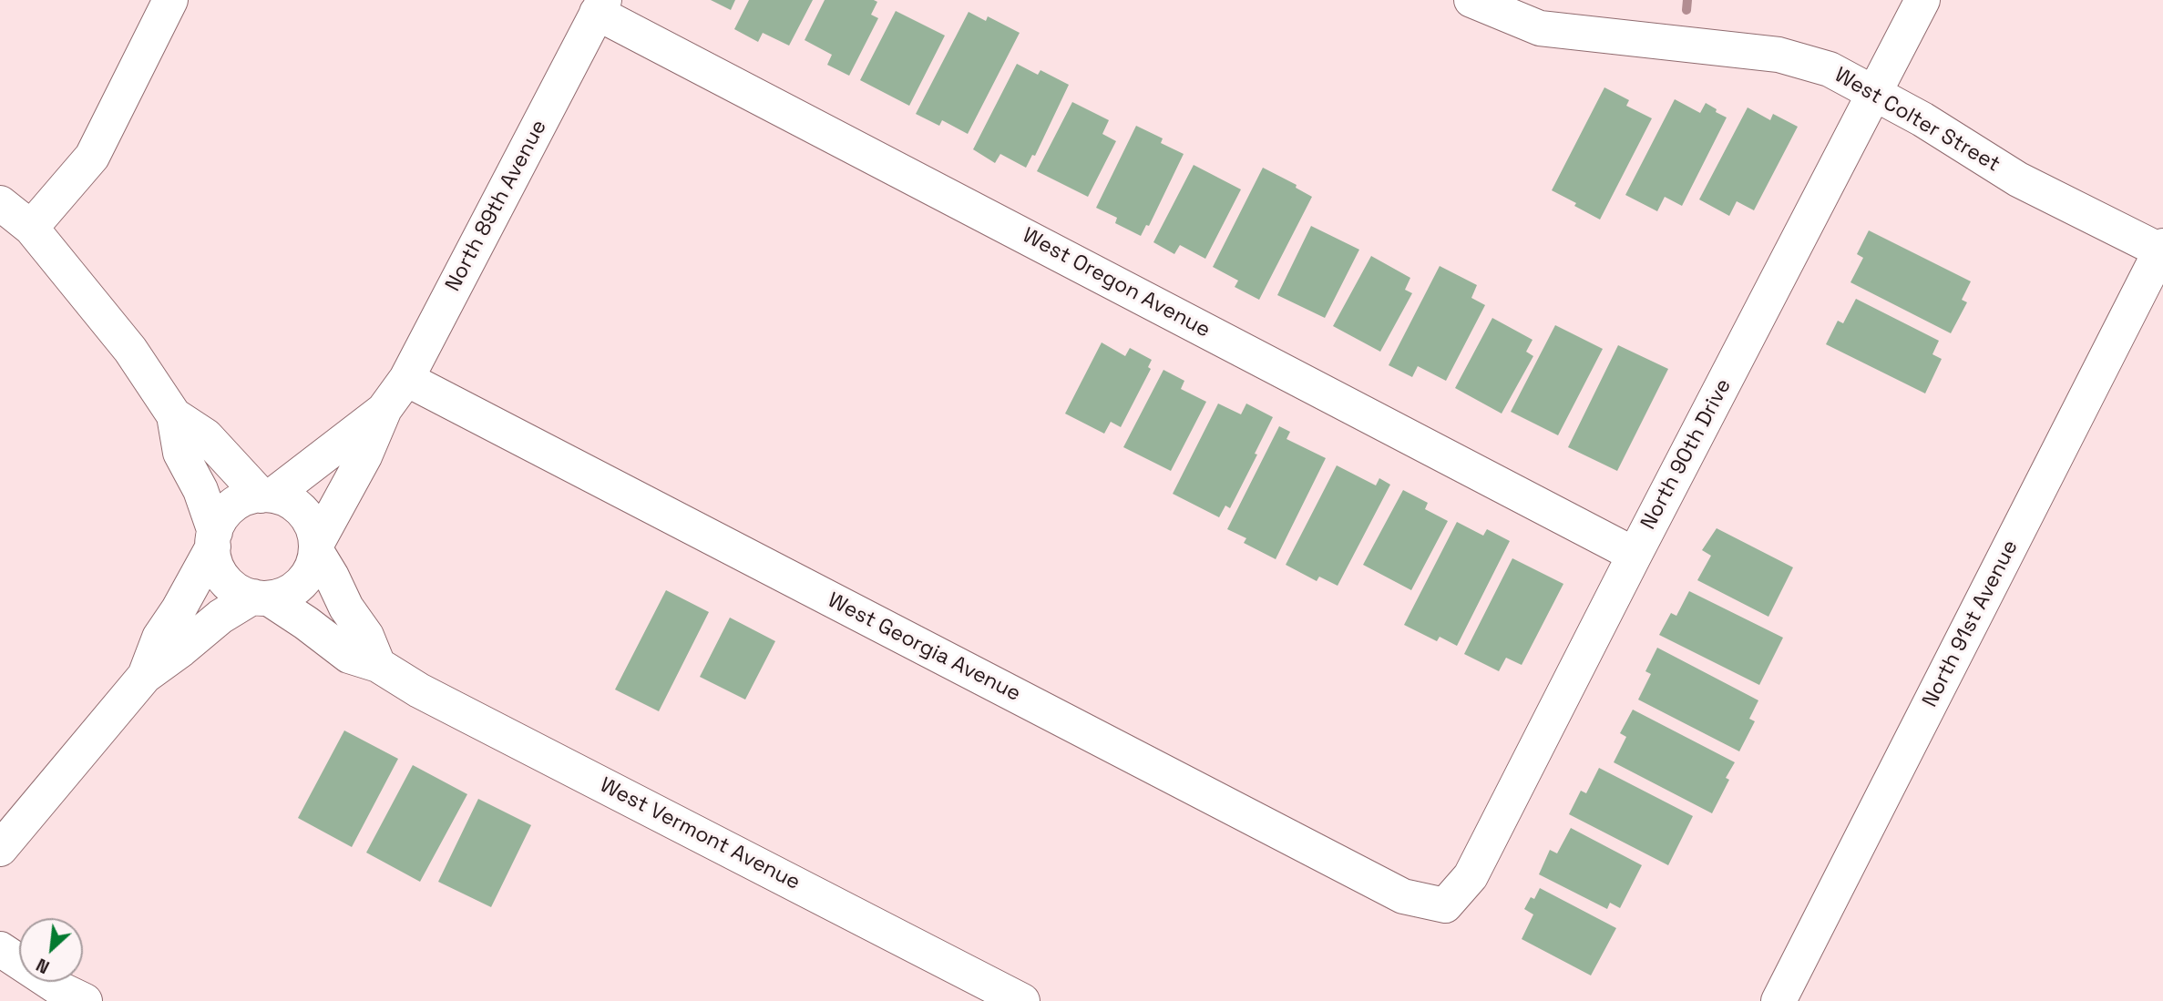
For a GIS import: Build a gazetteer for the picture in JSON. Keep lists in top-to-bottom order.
{
  "streets": {
    "street": [
      "West Colter Street",
      "North 89th Avenue",
      "West Oregon Avenue",
      "North 90th Drive",
      "North 91st Avenue",
      "West Georgia Avenue",
      "West Vermont Avenue"
    ]
  },
  "crossings": [
    ["West Colter Street", "North 90th Drive"],
    ["West Colter Street", "North 91st Avenue"],
    ["North 89th Avenue", "West Oregon Avenue"],
    ["North 89th Avenue", "West Georgia Avenue"],
    ["North 89th Avenue", "West Vermont Avenue"],
    ["West Oregon Avenue", "North 90th Drive"],
    ["North 90th Drive", "West Georgia Avenue"]
  ],
  "north": "bottom left"
}
